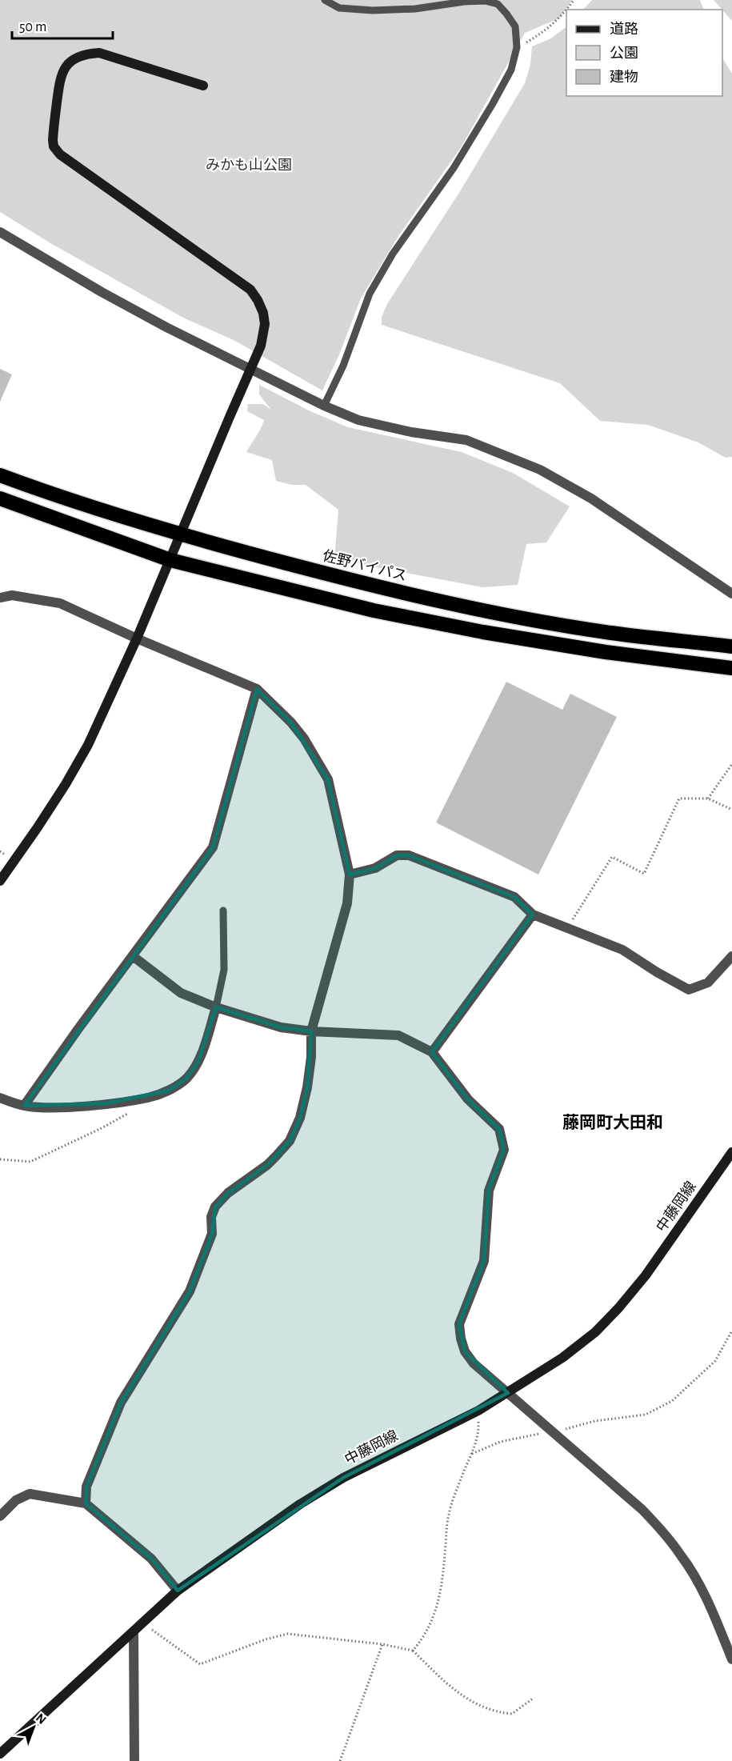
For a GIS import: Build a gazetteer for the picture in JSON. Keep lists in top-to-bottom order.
{
  "streets": {
    "highway": ["佐野バイパス"],
    "street": ["中藤岡線"]
  },
  "districts": ["藤岡町大田和"],
  "parks": ["みかも山公園"],
  "legend": ["道路", "公園", "建物"],
  "scale_bar": "50 m",
  "north": "top right"
}
